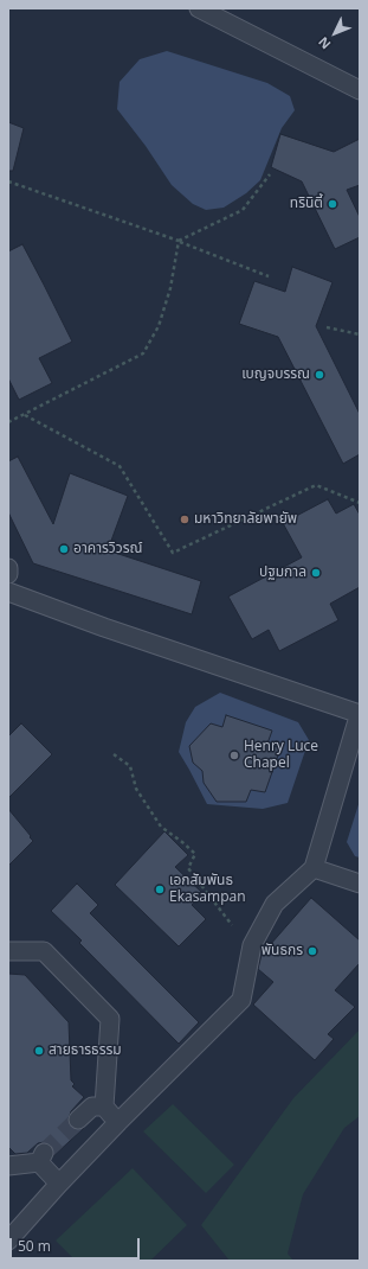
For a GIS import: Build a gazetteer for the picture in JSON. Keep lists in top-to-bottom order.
{
  "places": [
    "ทรินิตี้",
    "เบญจบรรณ",
    "มหาวิทยาลัยพายัพ",
    "อาคารวิวรณ์",
    "ปฐมกาล",
    "Henry Luce Chapel",
    "เอกสัมพันธ Ekasampan",
    "พันธกร",
    "สายธารธรรม"
  ],
  "scale_bar": "50 m",
  "north": "bottom left"
}
